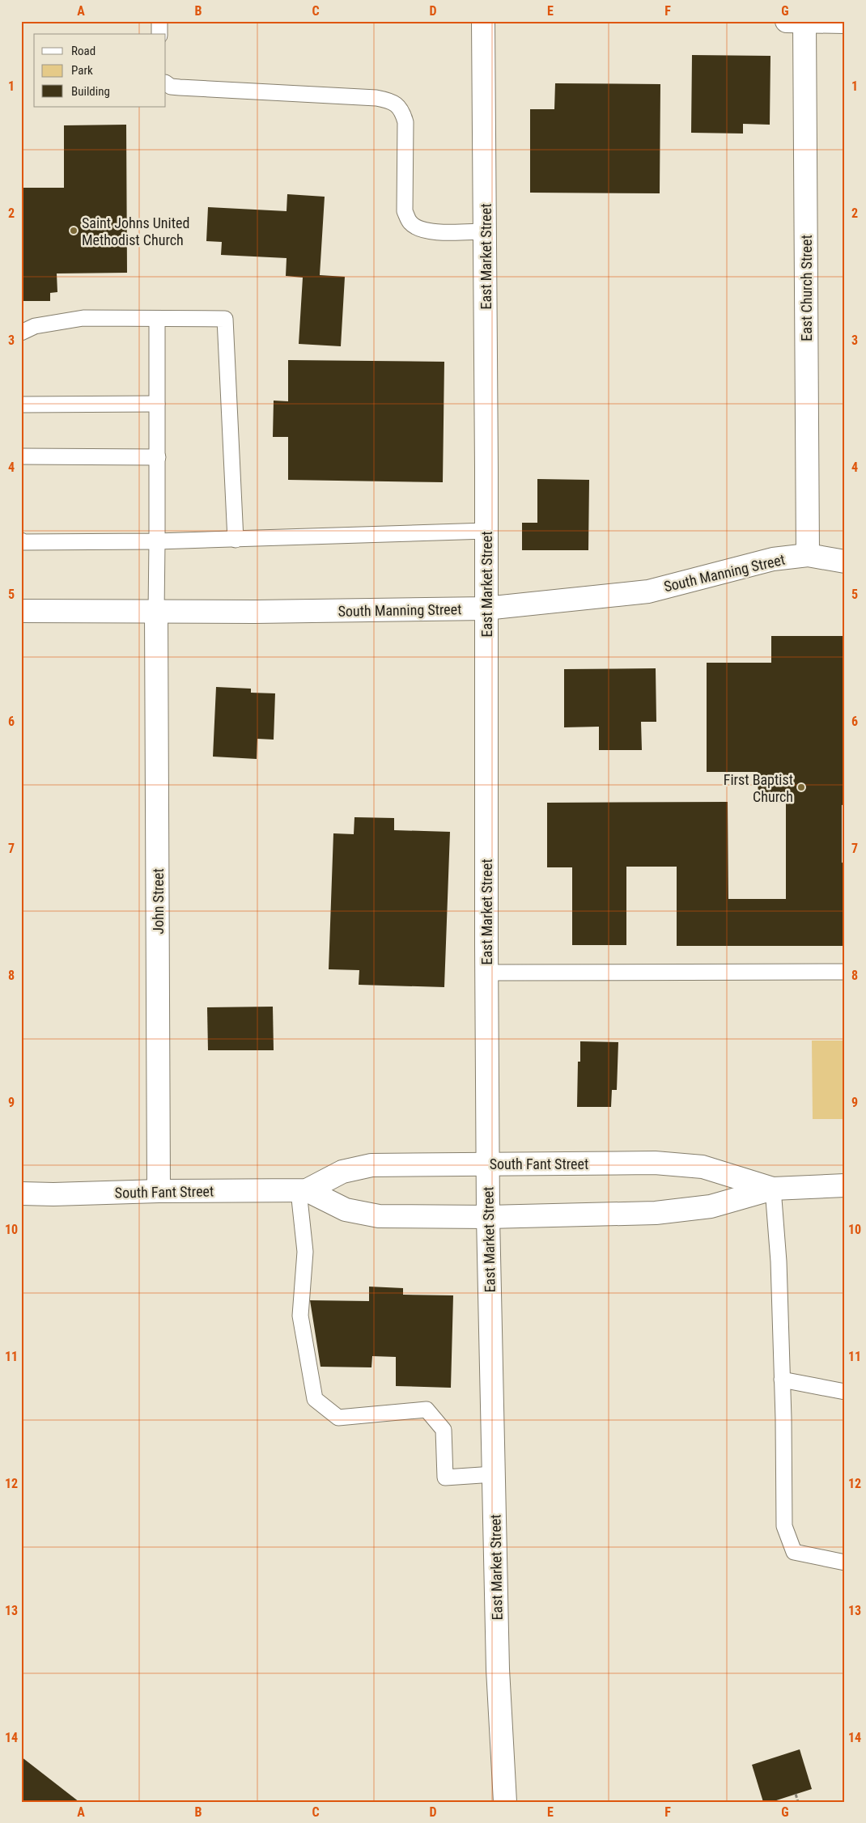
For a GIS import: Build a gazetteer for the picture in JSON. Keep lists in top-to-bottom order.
{
  "streets": {
    "street": [
      "East Market Street",
      "East Church Street",
      "South Manning Street",
      "John Street",
      "South Fant Street"
    ]
  },
  "crossings": [
    ["East Market Street", "South Manning Street"],
    ["East Market Street", "South Fant Street"],
    ["East Church Street", "South Manning Street"],
    ["South Manning Street", "John Street"],
    ["John Street", "South Fant Street"]
  ],
  "places": ["Saint Johns United Methodist Church", "First Baptist Church"],
  "legend": ["Road", "Park", "Building"],
  "grid": {
    "columns": [
      "A",
      "B",
      "C",
      "D",
      "E",
      "F",
      "G"
    ],
    "rows": [
      "1",
      "2",
      "3",
      "4",
      "5",
      "6",
      "7",
      "8",
      "9",
      "10",
      "11",
      "12",
      "13",
      "14"
    ]
  }
}
